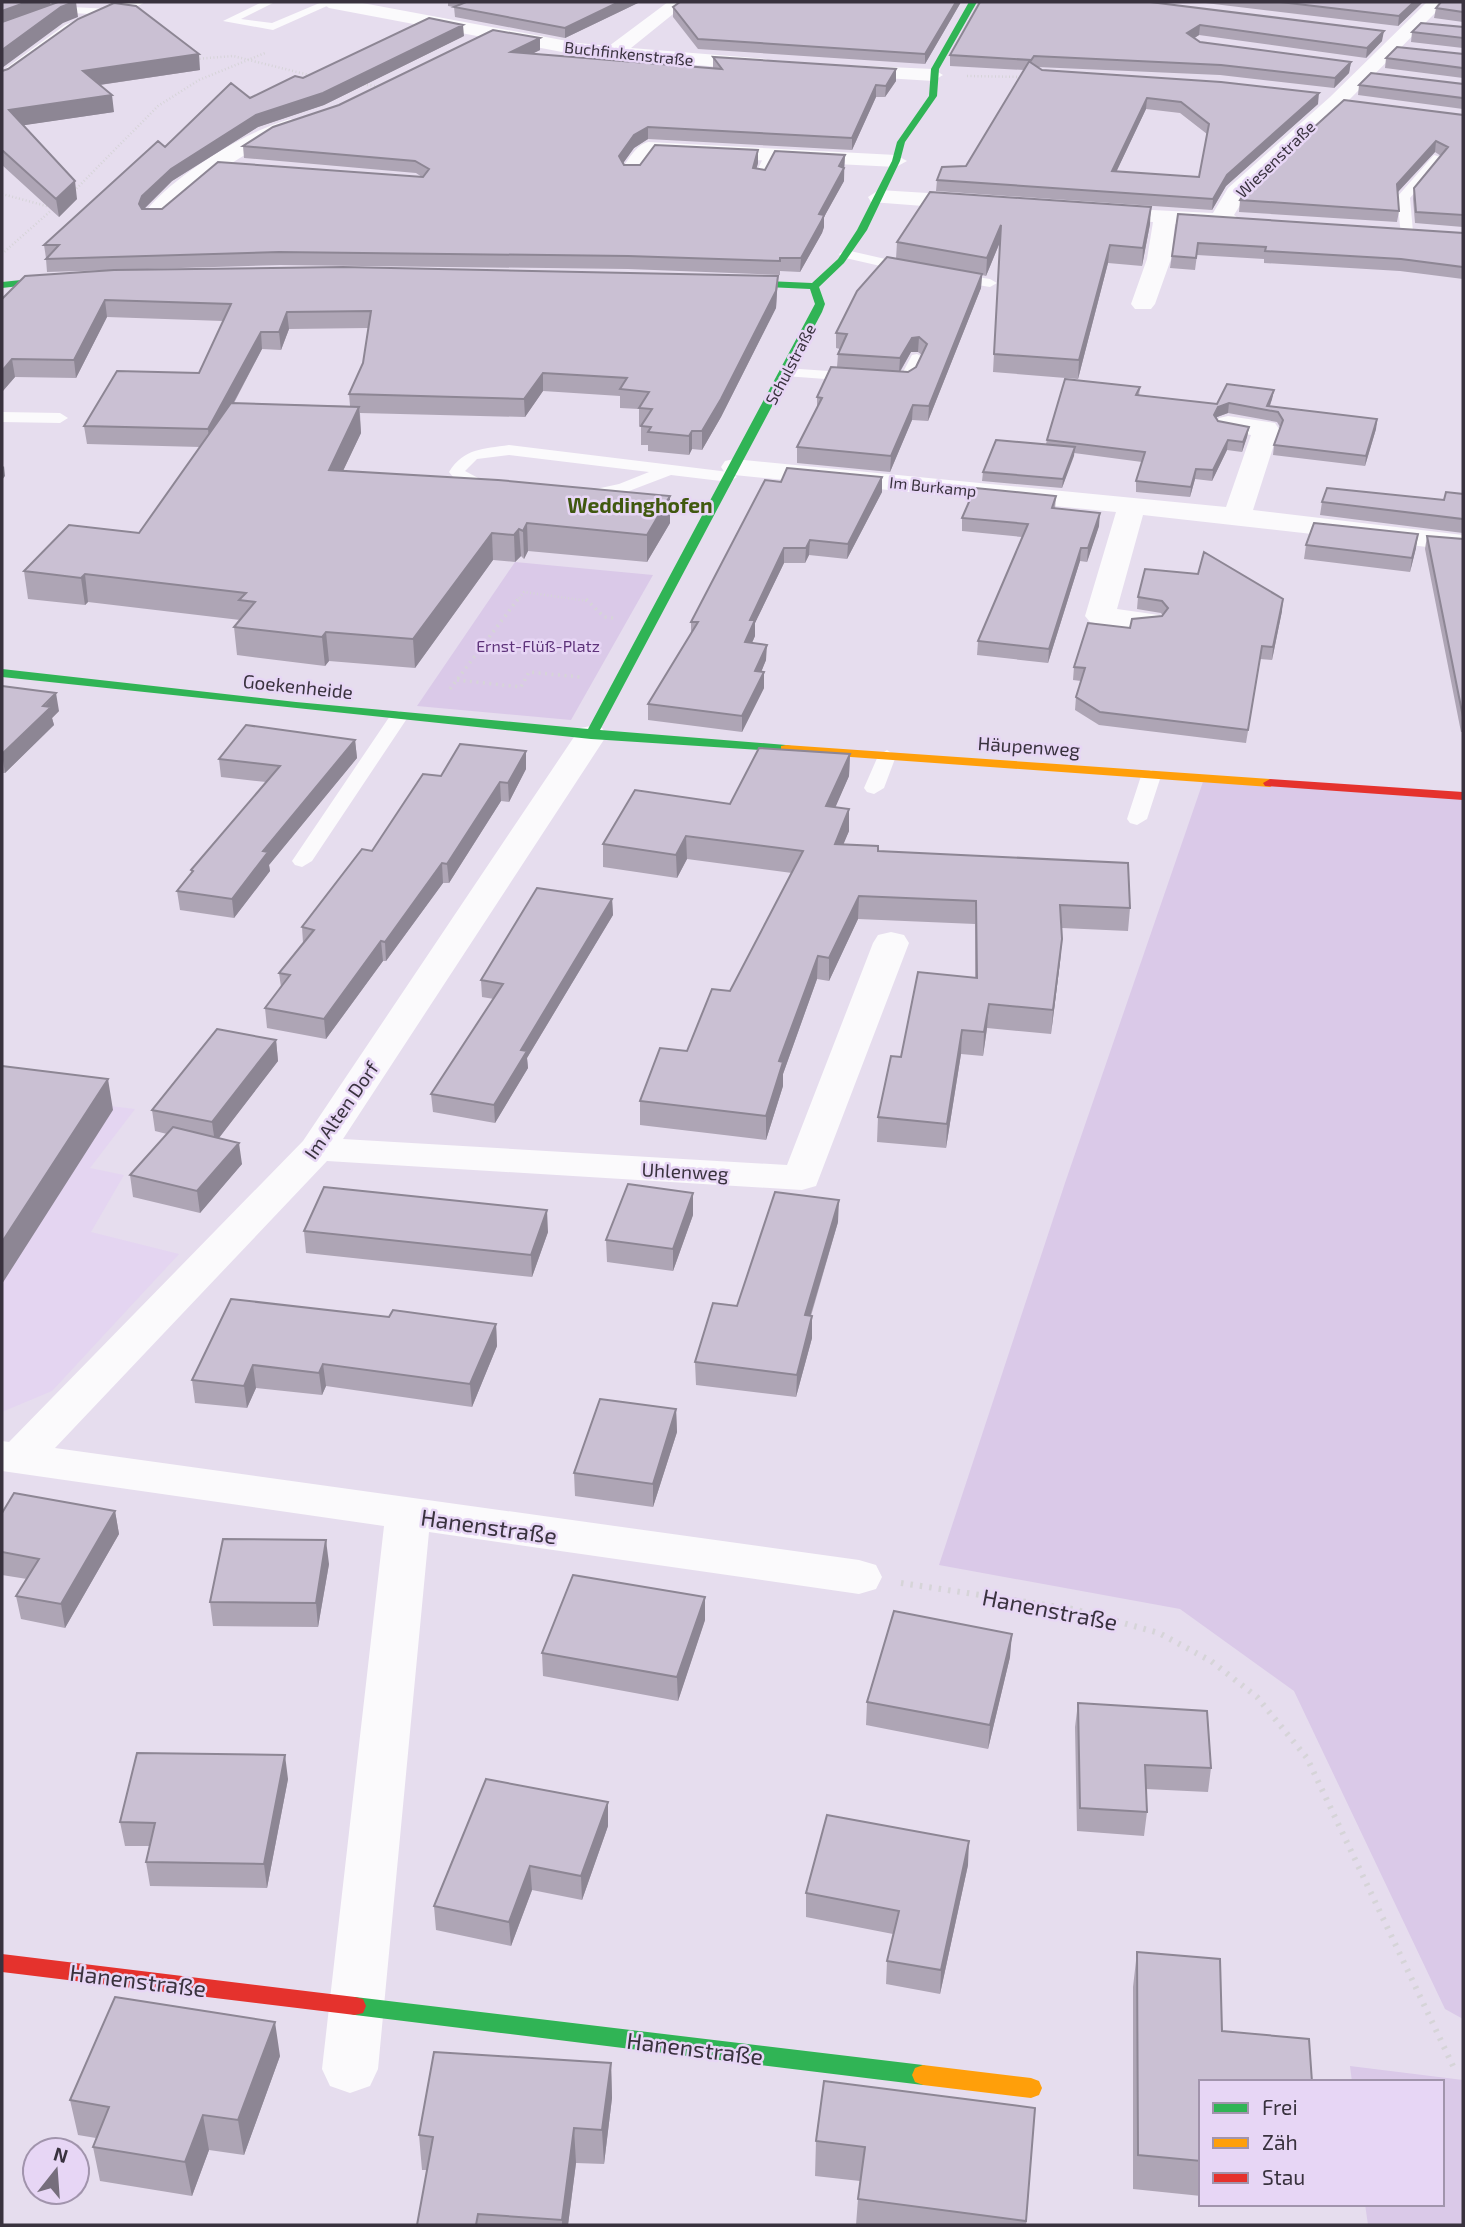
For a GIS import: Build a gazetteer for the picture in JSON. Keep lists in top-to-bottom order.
{
  "streets": {
    "street": [
      "Buchfinkenstraße",
      "Wiesenstraße",
      "Schulstraße",
      "Im Burkamp",
      "Goekenheide",
      "Häupenweg",
      "Im Alten Dorf",
      "Uhlenweg",
      "Hanenstraße"
    ]
  },
  "crossings": [
    ["Schulstraße", "Im Burkamp"],
    ["Schulstraße", "Goekenheide"],
    ["Schulstraße", "Häupenweg"],
    ["Schulstraße", "Im Alten Dorf"],
    ["Goekenheide", "Häupenweg"],
    ["Goekenheide", "Im Alten Dorf"],
    ["Häupenweg", "Im Alten Dorf"],
    ["Im Alten Dorf", "Uhlenweg"],
    ["Im Alten Dorf", "Hanenstraße"]
  ],
  "districts": ["Weddinghofen"],
  "parks": ["Ernst-Flüß-Platz"],
  "legend": ["Frei", "Zäh", "Stau"],
  "north": "top"
}
